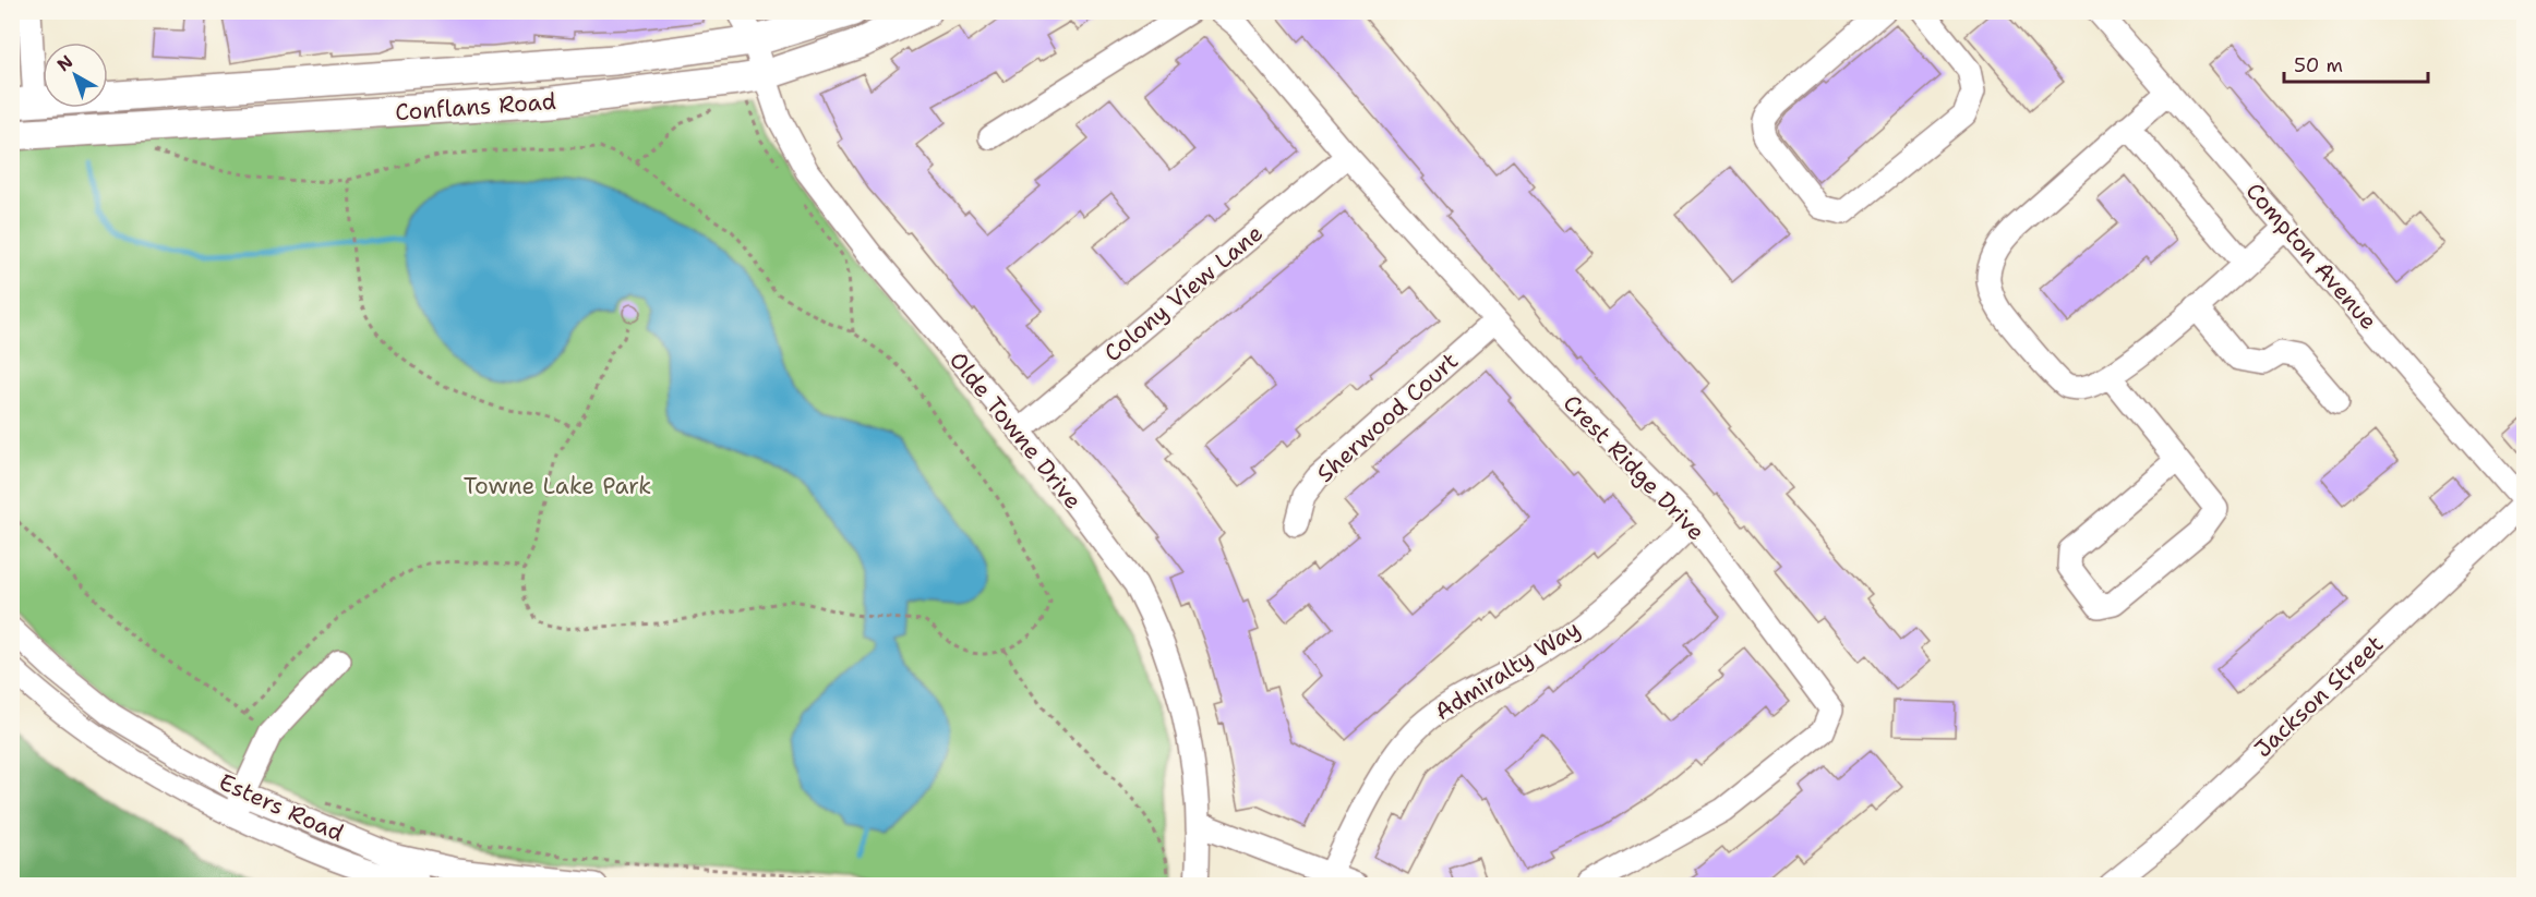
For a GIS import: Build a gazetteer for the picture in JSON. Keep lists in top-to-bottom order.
{
  "streets": {
    "main road": ["Conflans Road"],
    "street": [
      "Compton Avenue",
      "Colony View Lane",
      "Sherwood Court",
      "Olde Towne Drive",
      "Crest Ridge Drive",
      "Admiralty Way",
      "Jackson Street",
      "Esters Road"
    ]
  },
  "crossings": [
    ["Conflans Road", "Olde Towne Drive"],
    ["Compton Avenue", "Jackson Street"],
    ["Colony View Lane", "Olde Towne Drive"],
    ["Colony View Lane", "Crest Ridge Drive"],
    ["Sherwood Court", "Crest Ridge Drive"],
    ["Crest Ridge Drive", "Admiralty Way"]
  ],
  "parks": ["Towne Lake Park"],
  "scale_bar": "50 m",
  "north": "top left"
}
